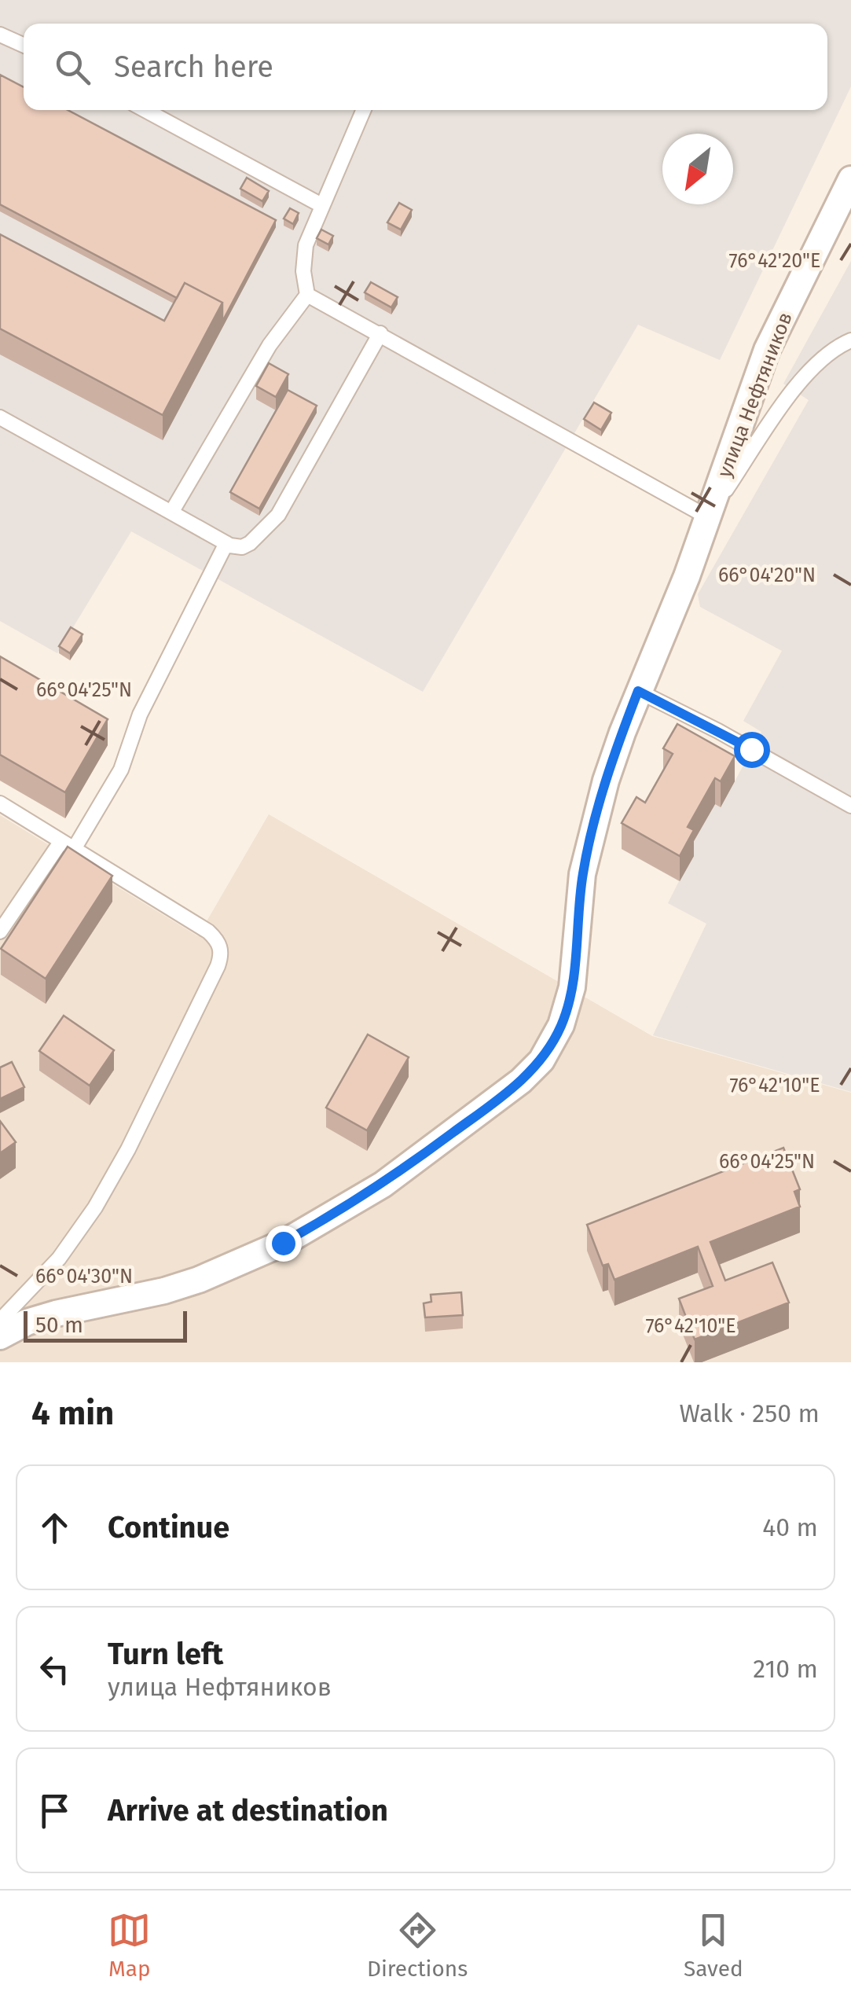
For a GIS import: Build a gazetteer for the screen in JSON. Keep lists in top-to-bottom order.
{
  "streets": {
    "street": ["улица Нефтяников"]
  },
  "scale_bar": "50 m",
  "north": "bottom left",
  "page": {
    "search": "Search here",
    "scale": "50 m",
    "heading": ["4 min", "Walk · 250 m"],
    "list": [
      ["Continue", "40 m"],
      ["Turn left", "улица Нефтяников", "210 m"],
      "Arrive at destination"
    ],
    "nav": ["Map", "Directions", "Saved"]
  },
  "coordinates": [
    "76°42'20\"E",
    "66°04'20\"N",
    "66°04'25\"N",
    "76°42'10\"E",
    "66°04'30\"N"
  ]
}
